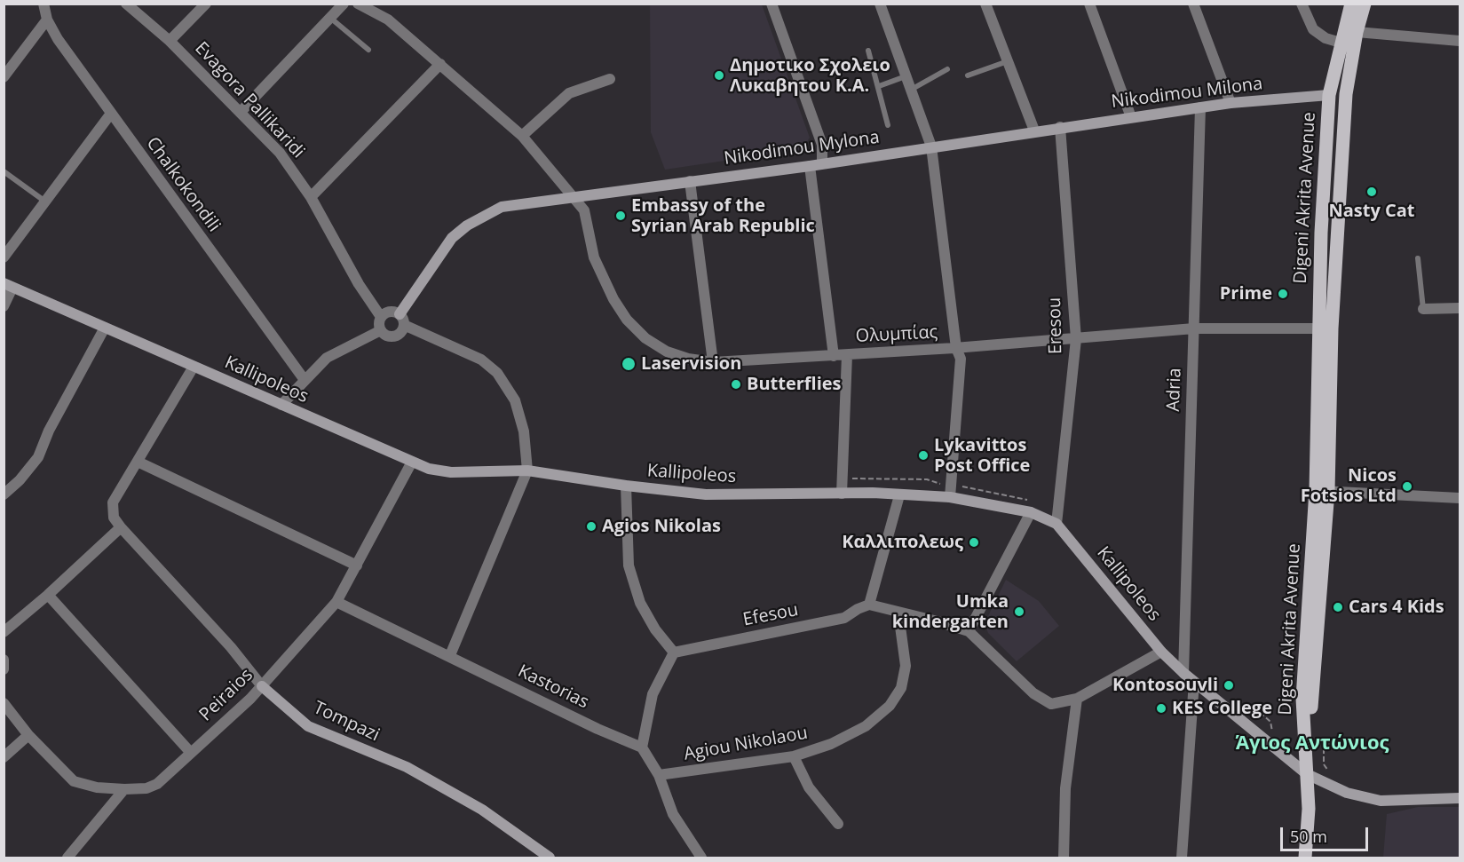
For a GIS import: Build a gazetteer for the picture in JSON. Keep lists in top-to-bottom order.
{
  "streets": {
    "main road": [
      "Nikodimou Milona",
      "Nikodimou Mylona",
      "Digeni Akrita Avenue",
      "Kallipoleos",
      "Tompazi"
    ],
    "street": [
      "Evagora Pallikaridi",
      "Chalkokondili",
      "Eresou",
      "Ολυμπίας",
      "Adria",
      "Efesou",
      "Kastorias",
      "Peiraios",
      "Agiou Nikolaou"
    ]
  },
  "crossings": [
    ["Nikodimou Milona", "Nikodimou Mylona"],
    ["Nikodimou Milona", "Digeni Akrita Avenue"],
    ["Nikodimou Milona", "Eresou"],
    ["Nikodimou Milona", "Adria"],
    ["Nikodimou Mylona", "Ολυμπίας"],
    ["Digeni Akrita Avenue", "Ολυμπίας"],
    ["Digeni Akrita Avenue", "Kallipoleos"],
    ["Eresou", "Ολυμπίας"],
    ["Eresou", "Kallipoleos"],
    ["Ολυμπίας", "Adria"],
    ["Kallipoleos", "Adria"],
    ["Kallipoleos", "Peiraios"],
    ["Kastorias", "Peiraios"],
    ["Peiraios", "Tompazi"]
  ],
  "districts": ["Άγιος Αντώνιος"],
  "places": [
    "Δημοτικο Σχολειο Λυκαβητου Κ.Α.",
    "Nasty Cat",
    "Embassy of the Syrian Arab Republic",
    "Prime",
    "Laservision",
    "Butterflies",
    "Lykavittos Post Office",
    "Nicos Fotsios Ltd",
    "Agios Nikolas",
    "Καλλιπολεως",
    "Cars 4 Kids",
    "Umka kindergarten",
    "Kontosouvli",
    "KES College"
  ],
  "scale_bar": "50 m"
}
